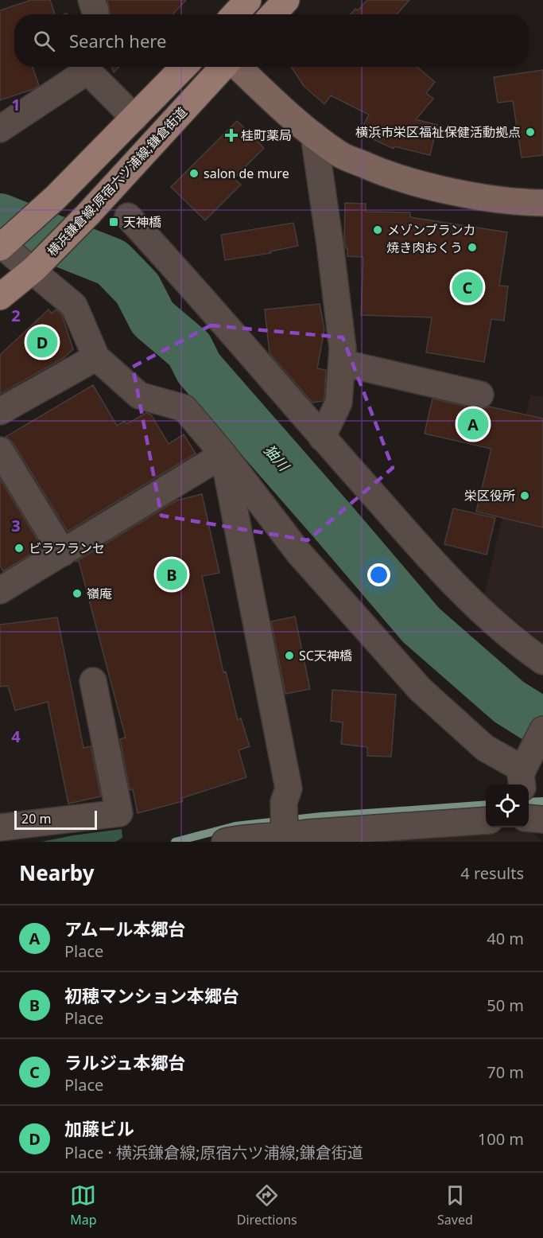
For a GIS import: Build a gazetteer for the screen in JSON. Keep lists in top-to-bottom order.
{
  "streets": {
    "main road": ["横浜鎌倉線;原宿六ツ浦線;鎌倉街道"]
  },
  "water": ["㹨川"],
  "places": {
    "other": [
      "横浜市栄区福祉保健活動拠点",
      "salon de mure",
      "メゾンブランカ",
      "焼き肉おくう",
      "栄区役所",
      "ビラフランセ",
      "嶺庵",
      "SC天神橋"
    ],
    "health": ["桂町薬局"],
    "transit": ["天神橋"]
  },
  "scale_bar": "20 m",
  "page": {
    "search": "Search here",
    "pins": [
      "C",
      "D",
      "A",
      "B"
    ],
    "scale": "20 m",
    "heading": ["Nearby", "4 results"],
    "list": [
      {
        "mark": "A",
        "name": "アムール本郷台",
        "note": "Place",
        "value": "40 m"
      },
      {
        "mark": "B",
        "name": "初穂マンション本郷台",
        "note": "Place",
        "value": "50 m"
      },
      {
        "mark": "C",
        "name": "ラルジュ本郷台",
        "note": "Place",
        "value": "70 m"
      },
      {
        "mark": "D",
        "name": "加藤ビル",
        "note": "Place · 横浜鎌倉線;原宿六ツ浦線;鎌倉街道",
        "value": "100 m"
      }
    ],
    "nav": ["Map", "Directions", "Saved"]
  },
  "grid": {
    "rows": [
      "1",
      "2",
      "3",
      "4"
    ]
  }
}
